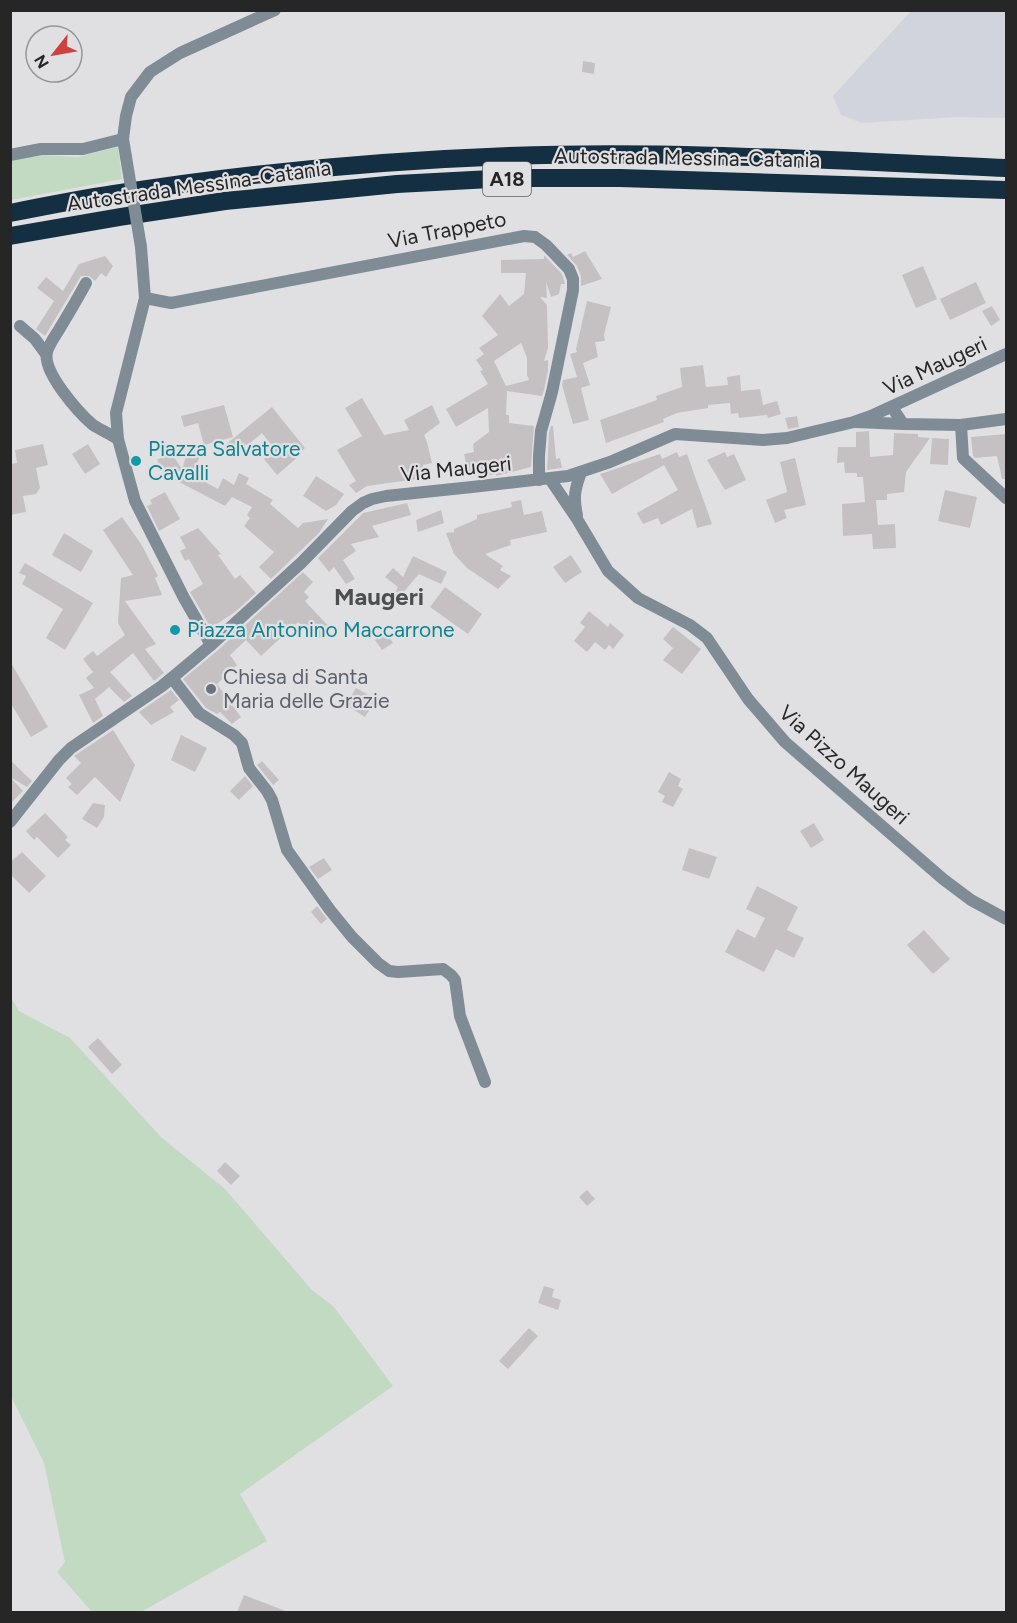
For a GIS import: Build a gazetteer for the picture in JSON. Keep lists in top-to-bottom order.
{
  "streets": {
    "highway": ["Autostrada Messina-Catania", "A18"],
    "street": ["Via Trappeto", "Via Maugeri", "Via Pizzo Maugeri"]
  },
  "crossings": [
    ["Via Trappeto", "Via Maugeri"],
    ["Via Trappeto", "Via Pizzo Maugeri"],
    ["Via Maugeri", "Via Pizzo Maugeri"]
  ],
  "districts": ["Maugeri"],
  "places": ["Piazza Salvatore Cavalli", "Piazza Antonino Maccarrone", "Chiesa di Santa Maria delle Grazie"],
  "north": "bottom left"
}
